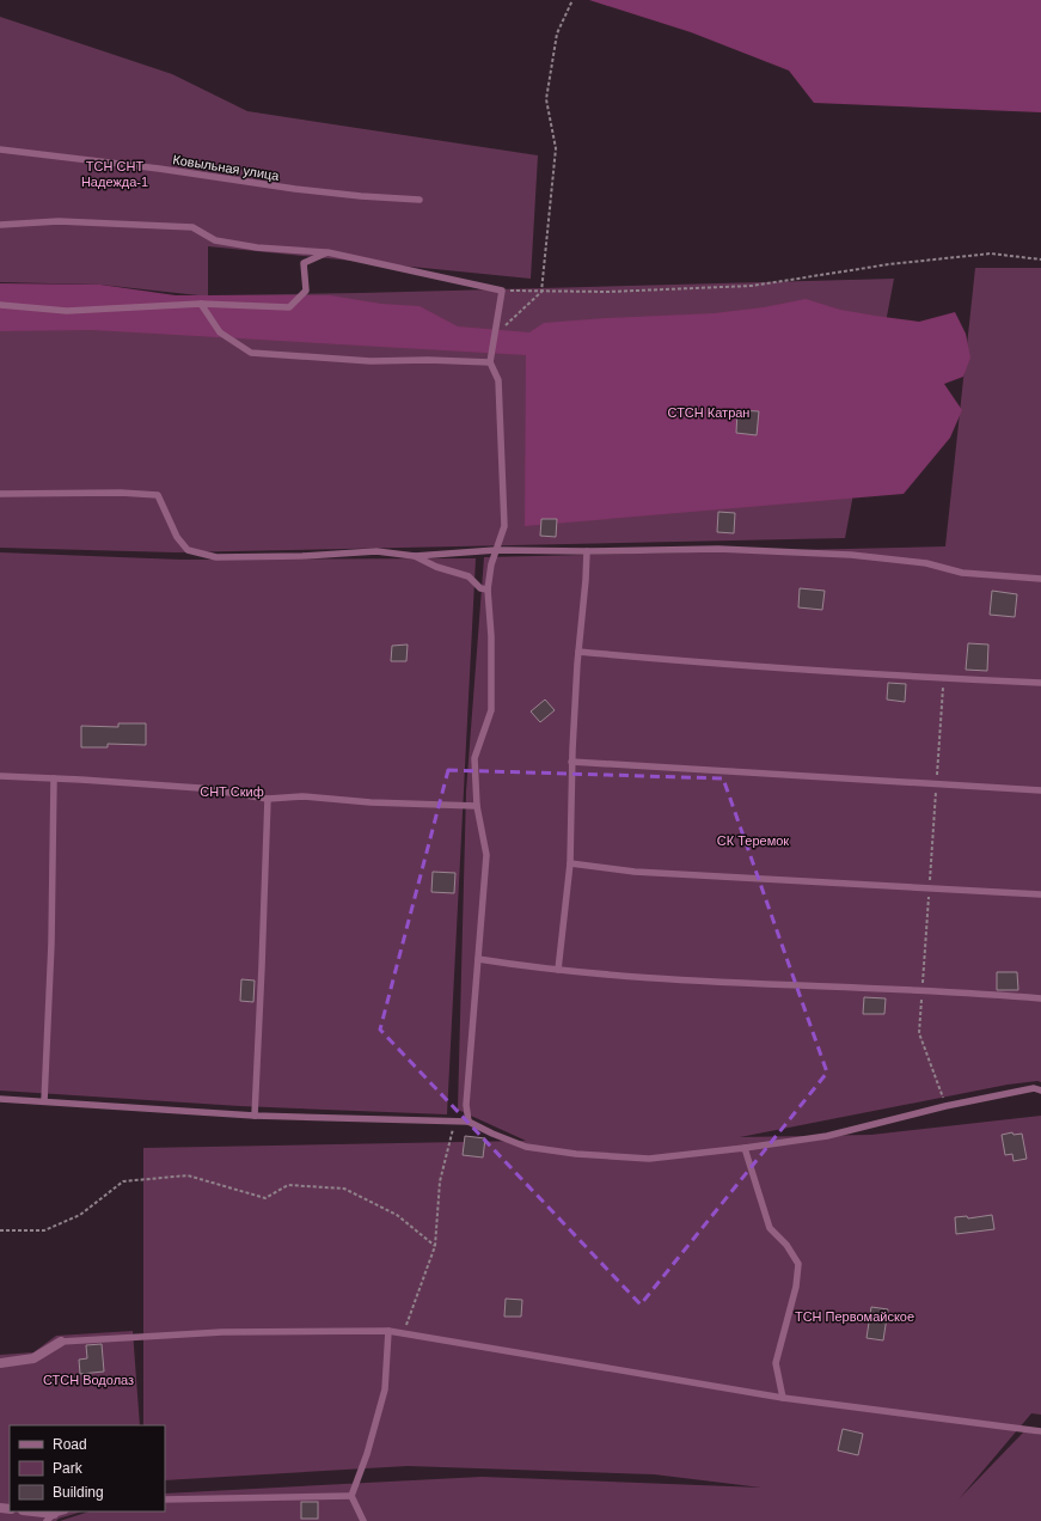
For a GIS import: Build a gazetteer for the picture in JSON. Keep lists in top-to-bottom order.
{
  "streets": {
    "lane": ["Ковыльная улица"]
  },
  "parks": [
    "ТСН СНТ Надежда-1",
    "СТСН Катран",
    "СНТ Скиф",
    "СК Теремок",
    "ТСН Первомайское",
    "СТСН Водолаз"
  ],
  "legend": ["Road", "Park", "Building"]
}
